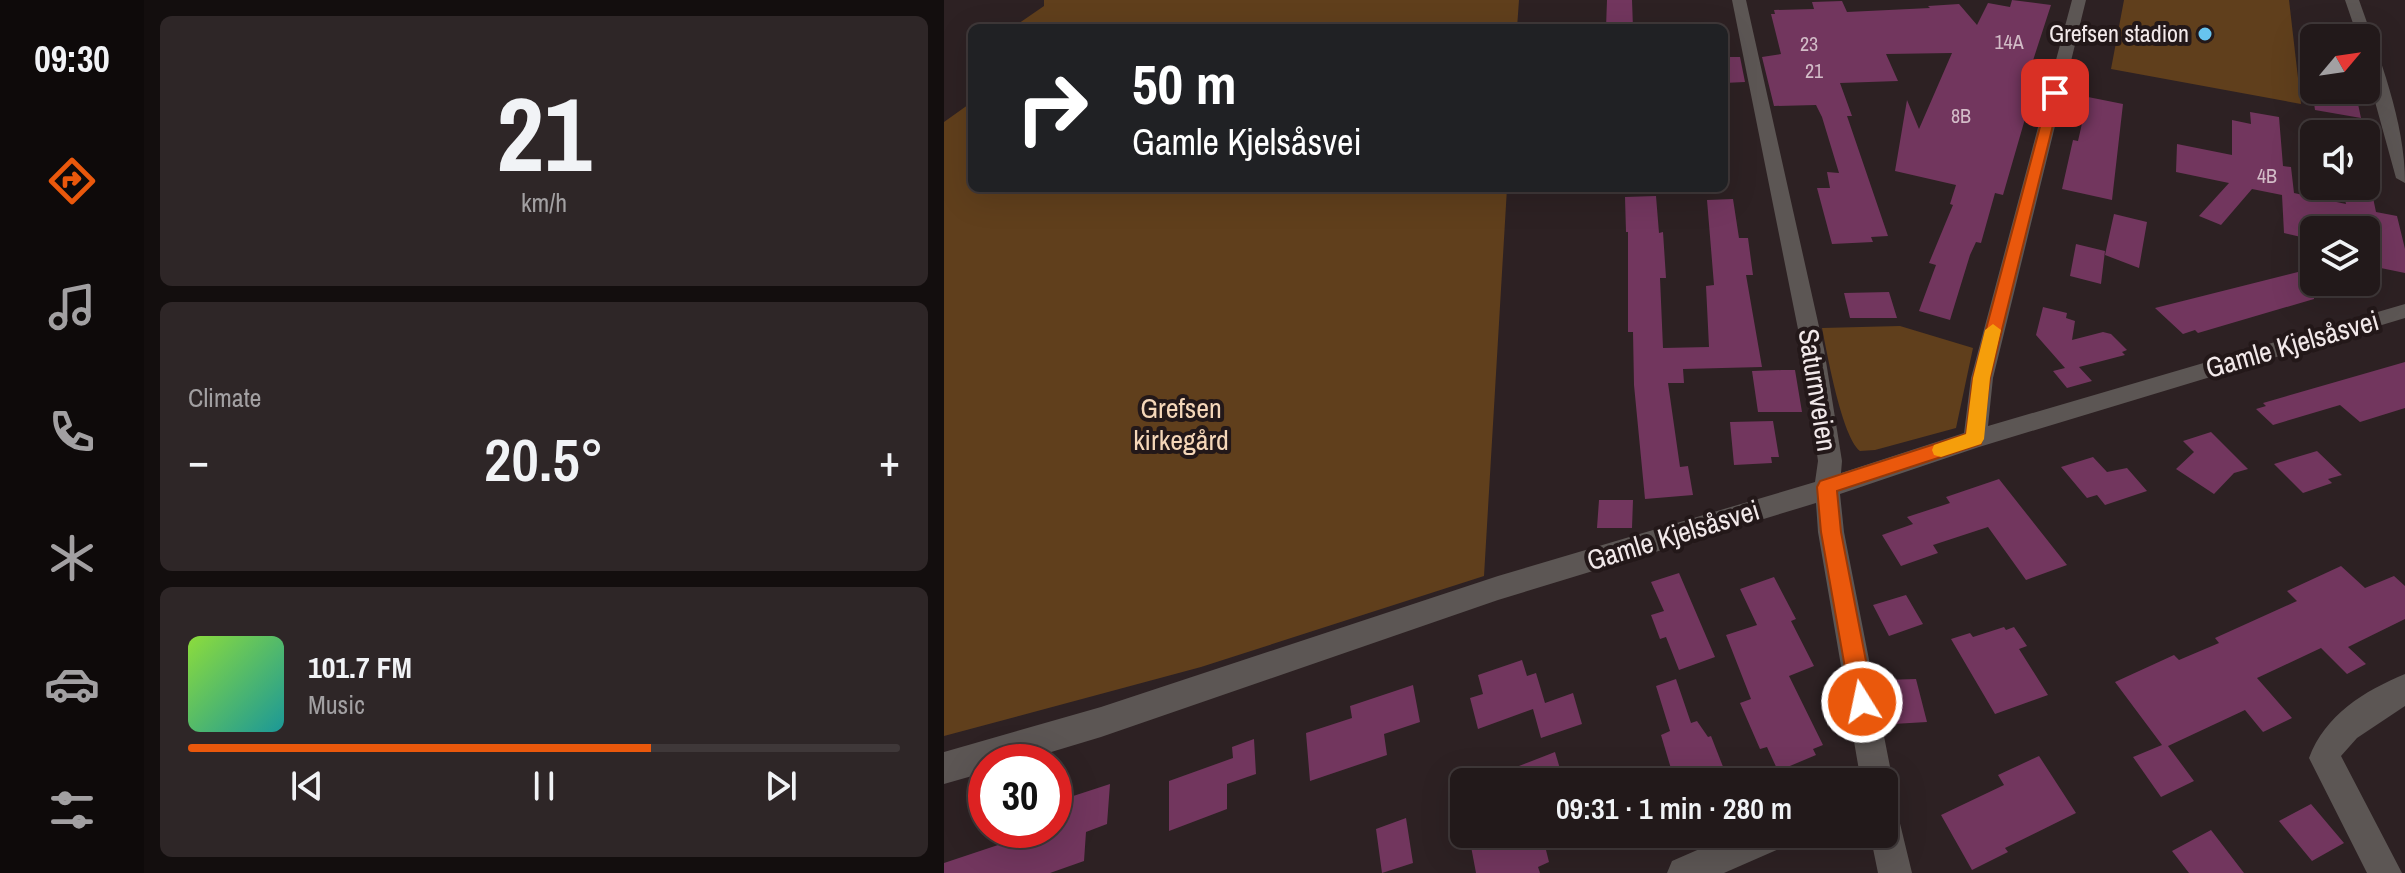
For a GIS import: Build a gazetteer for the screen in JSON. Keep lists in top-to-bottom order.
{
  "streets": {
    "street": ["Gamle Kjelsåsvei", "Saturnveien"]
  },
  "crossings": [
    ["Gamle Kjelsåsvei", "Saturnveien"]
  ],
  "parks": ["Grefsen kirkegård"],
  "places": ["Grefsen stadion"],
  "house_numbers": [
    "14A",
    "23",
    "21",
    "8B",
    "4B"
  ],
  "north": "top right",
  "page": {
    "tabs": "09:30",
    "tile": [
      ["21", "km/h"],
      "Climate"
    ],
    "turn": ["50 m", "Gamle Kjelsåsvei"],
    "heat": ["−", "20.5°", "+"],
    "song": ["101.7 FM", "Music"],
    "limit": "30",
    "trip": "09:31 · 1 min · 280 m"
  }
}
